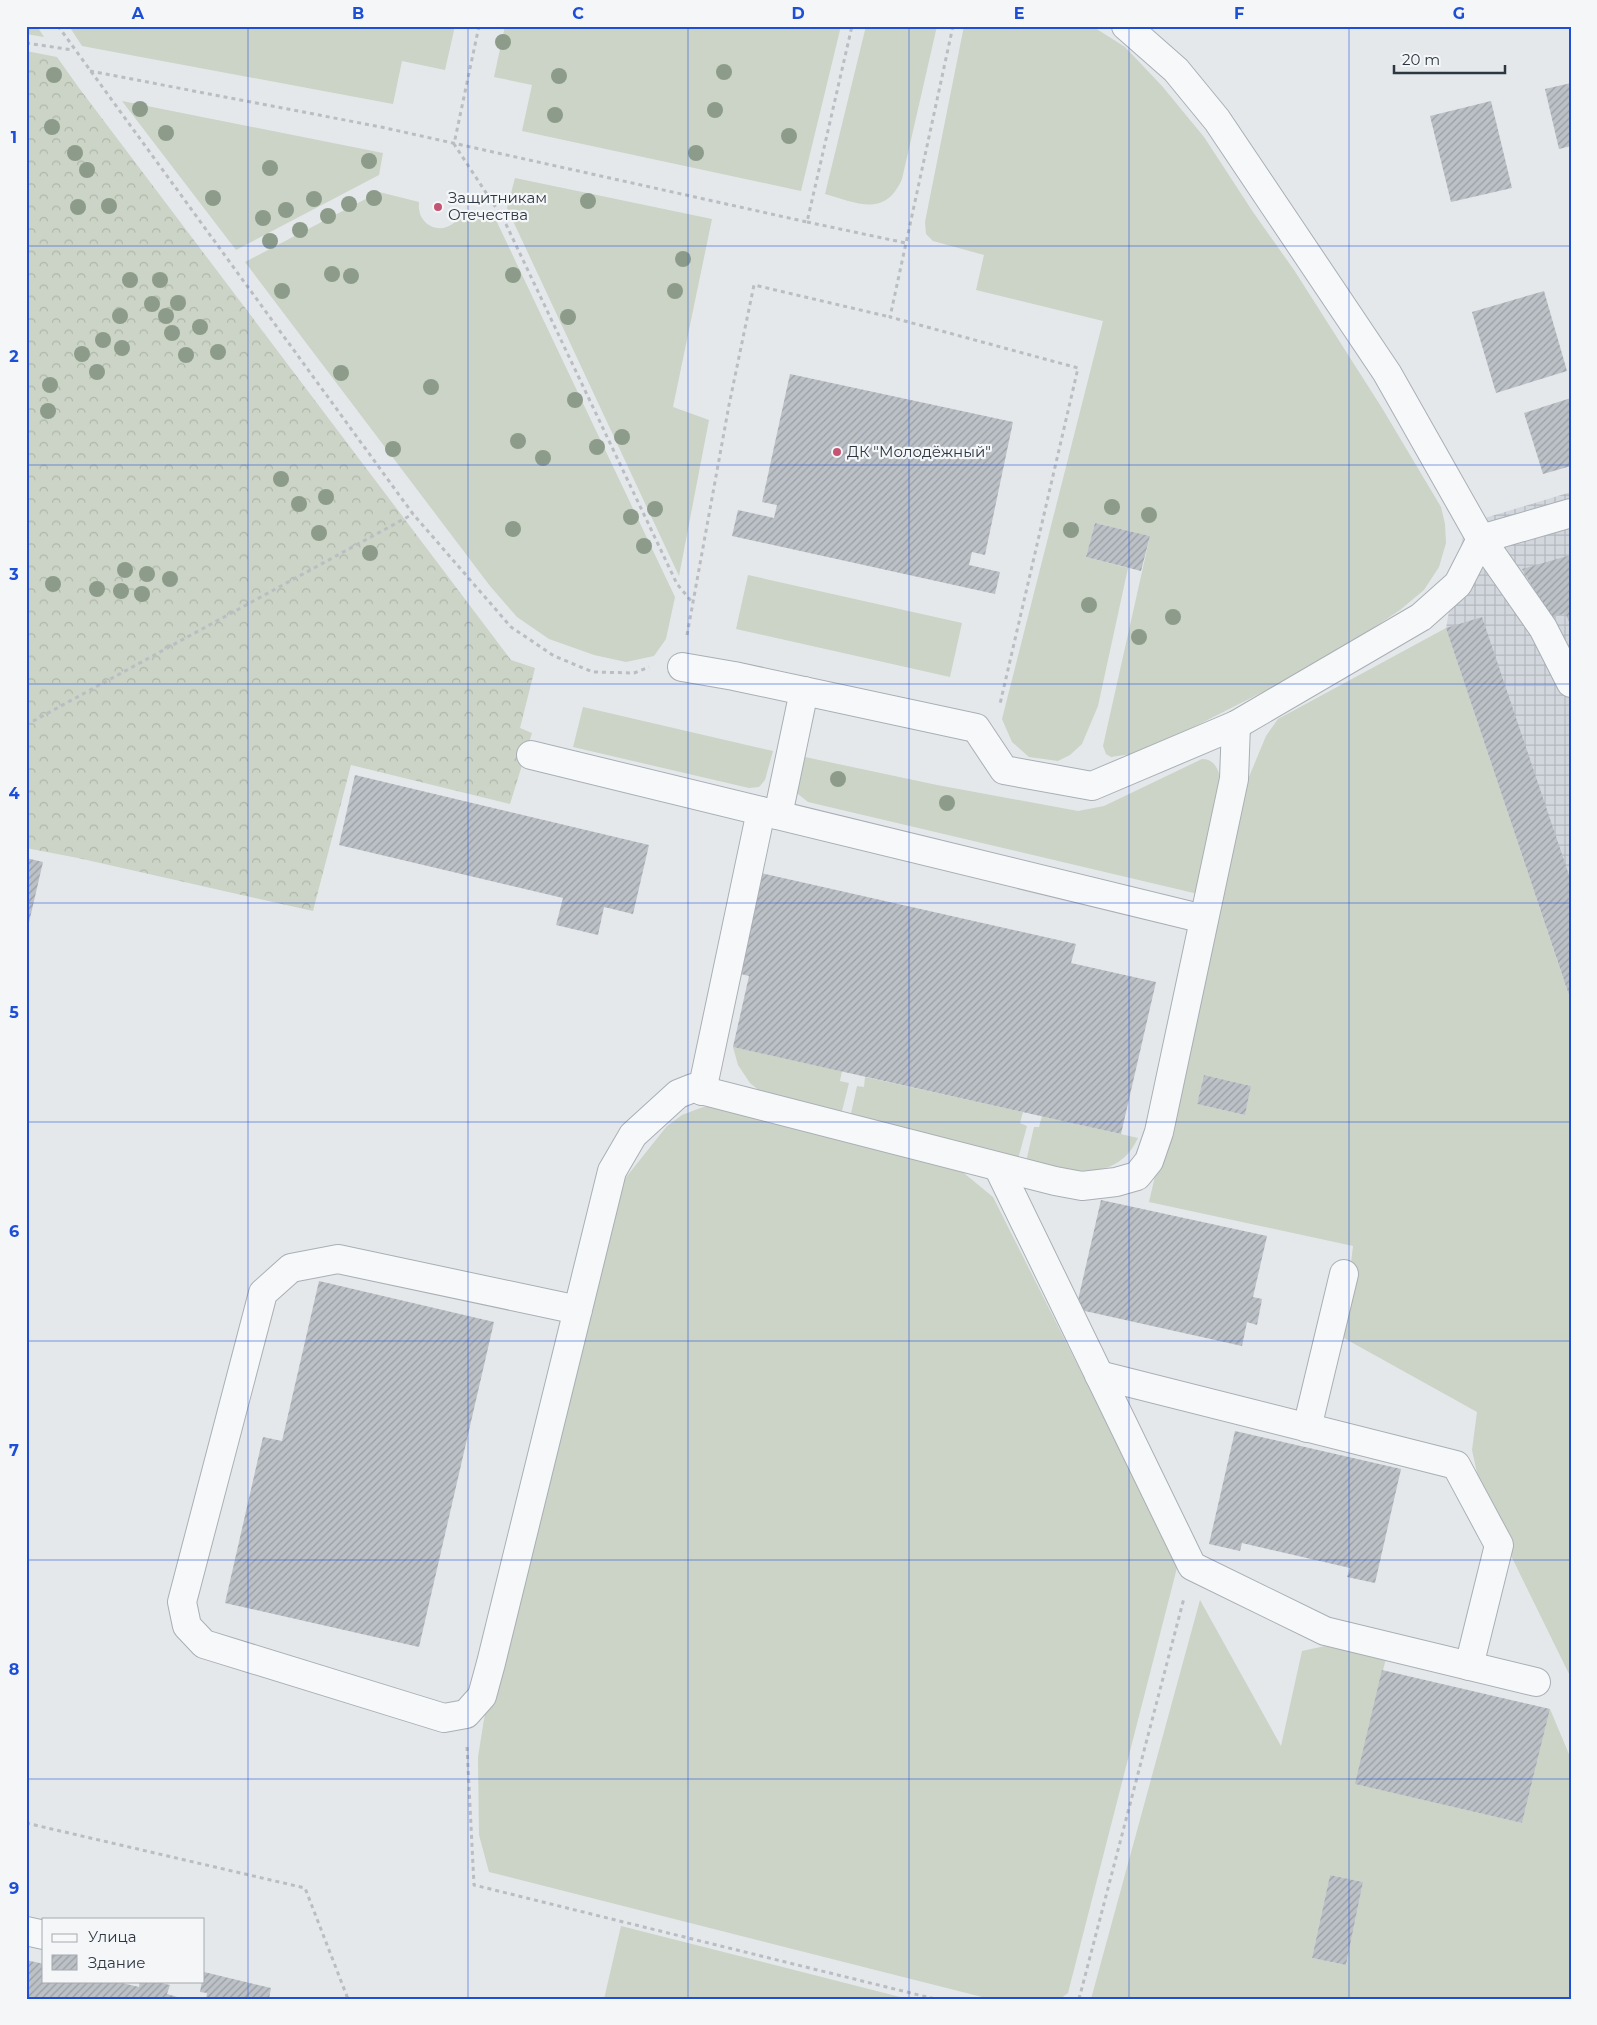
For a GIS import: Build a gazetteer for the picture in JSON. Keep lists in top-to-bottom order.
{
  "places": ["Защитникам Отечества", "ДК \"Молодёжный\""],
  "legend": ["Улица", "Здание"],
  "scale_bar": "20 m",
  "grid": {
    "columns": [
      "A",
      "B",
      "C",
      "D",
      "E",
      "F",
      "G"
    ],
    "rows": [
      "1",
      "2",
      "3",
      "4",
      "5",
      "6",
      "7",
      "8",
      "9"
    ]
  }
}
